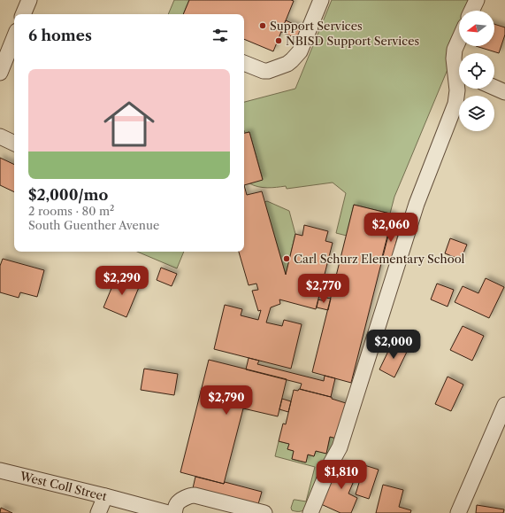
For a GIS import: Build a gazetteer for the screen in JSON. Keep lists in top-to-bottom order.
{
  "streets": {
    "street": ["West Coll Street"]
  },
  "places": ["Support Services", "NBISD Support Services", "Carl Schurz Elementary School"],
  "north": "left",
  "page": {
    "heading": "6 homes",
    "list": [
      {
        "name": "$2,000/mo",
        "note": "2 rooms · 80 m² · South Guenther Avenue"
      }
    ],
    "price": [
      "$2,060",
      "$2,290",
      "$2,770",
      "$2,000",
      "$2,790",
      "$1,810"
    ]
  }
}
